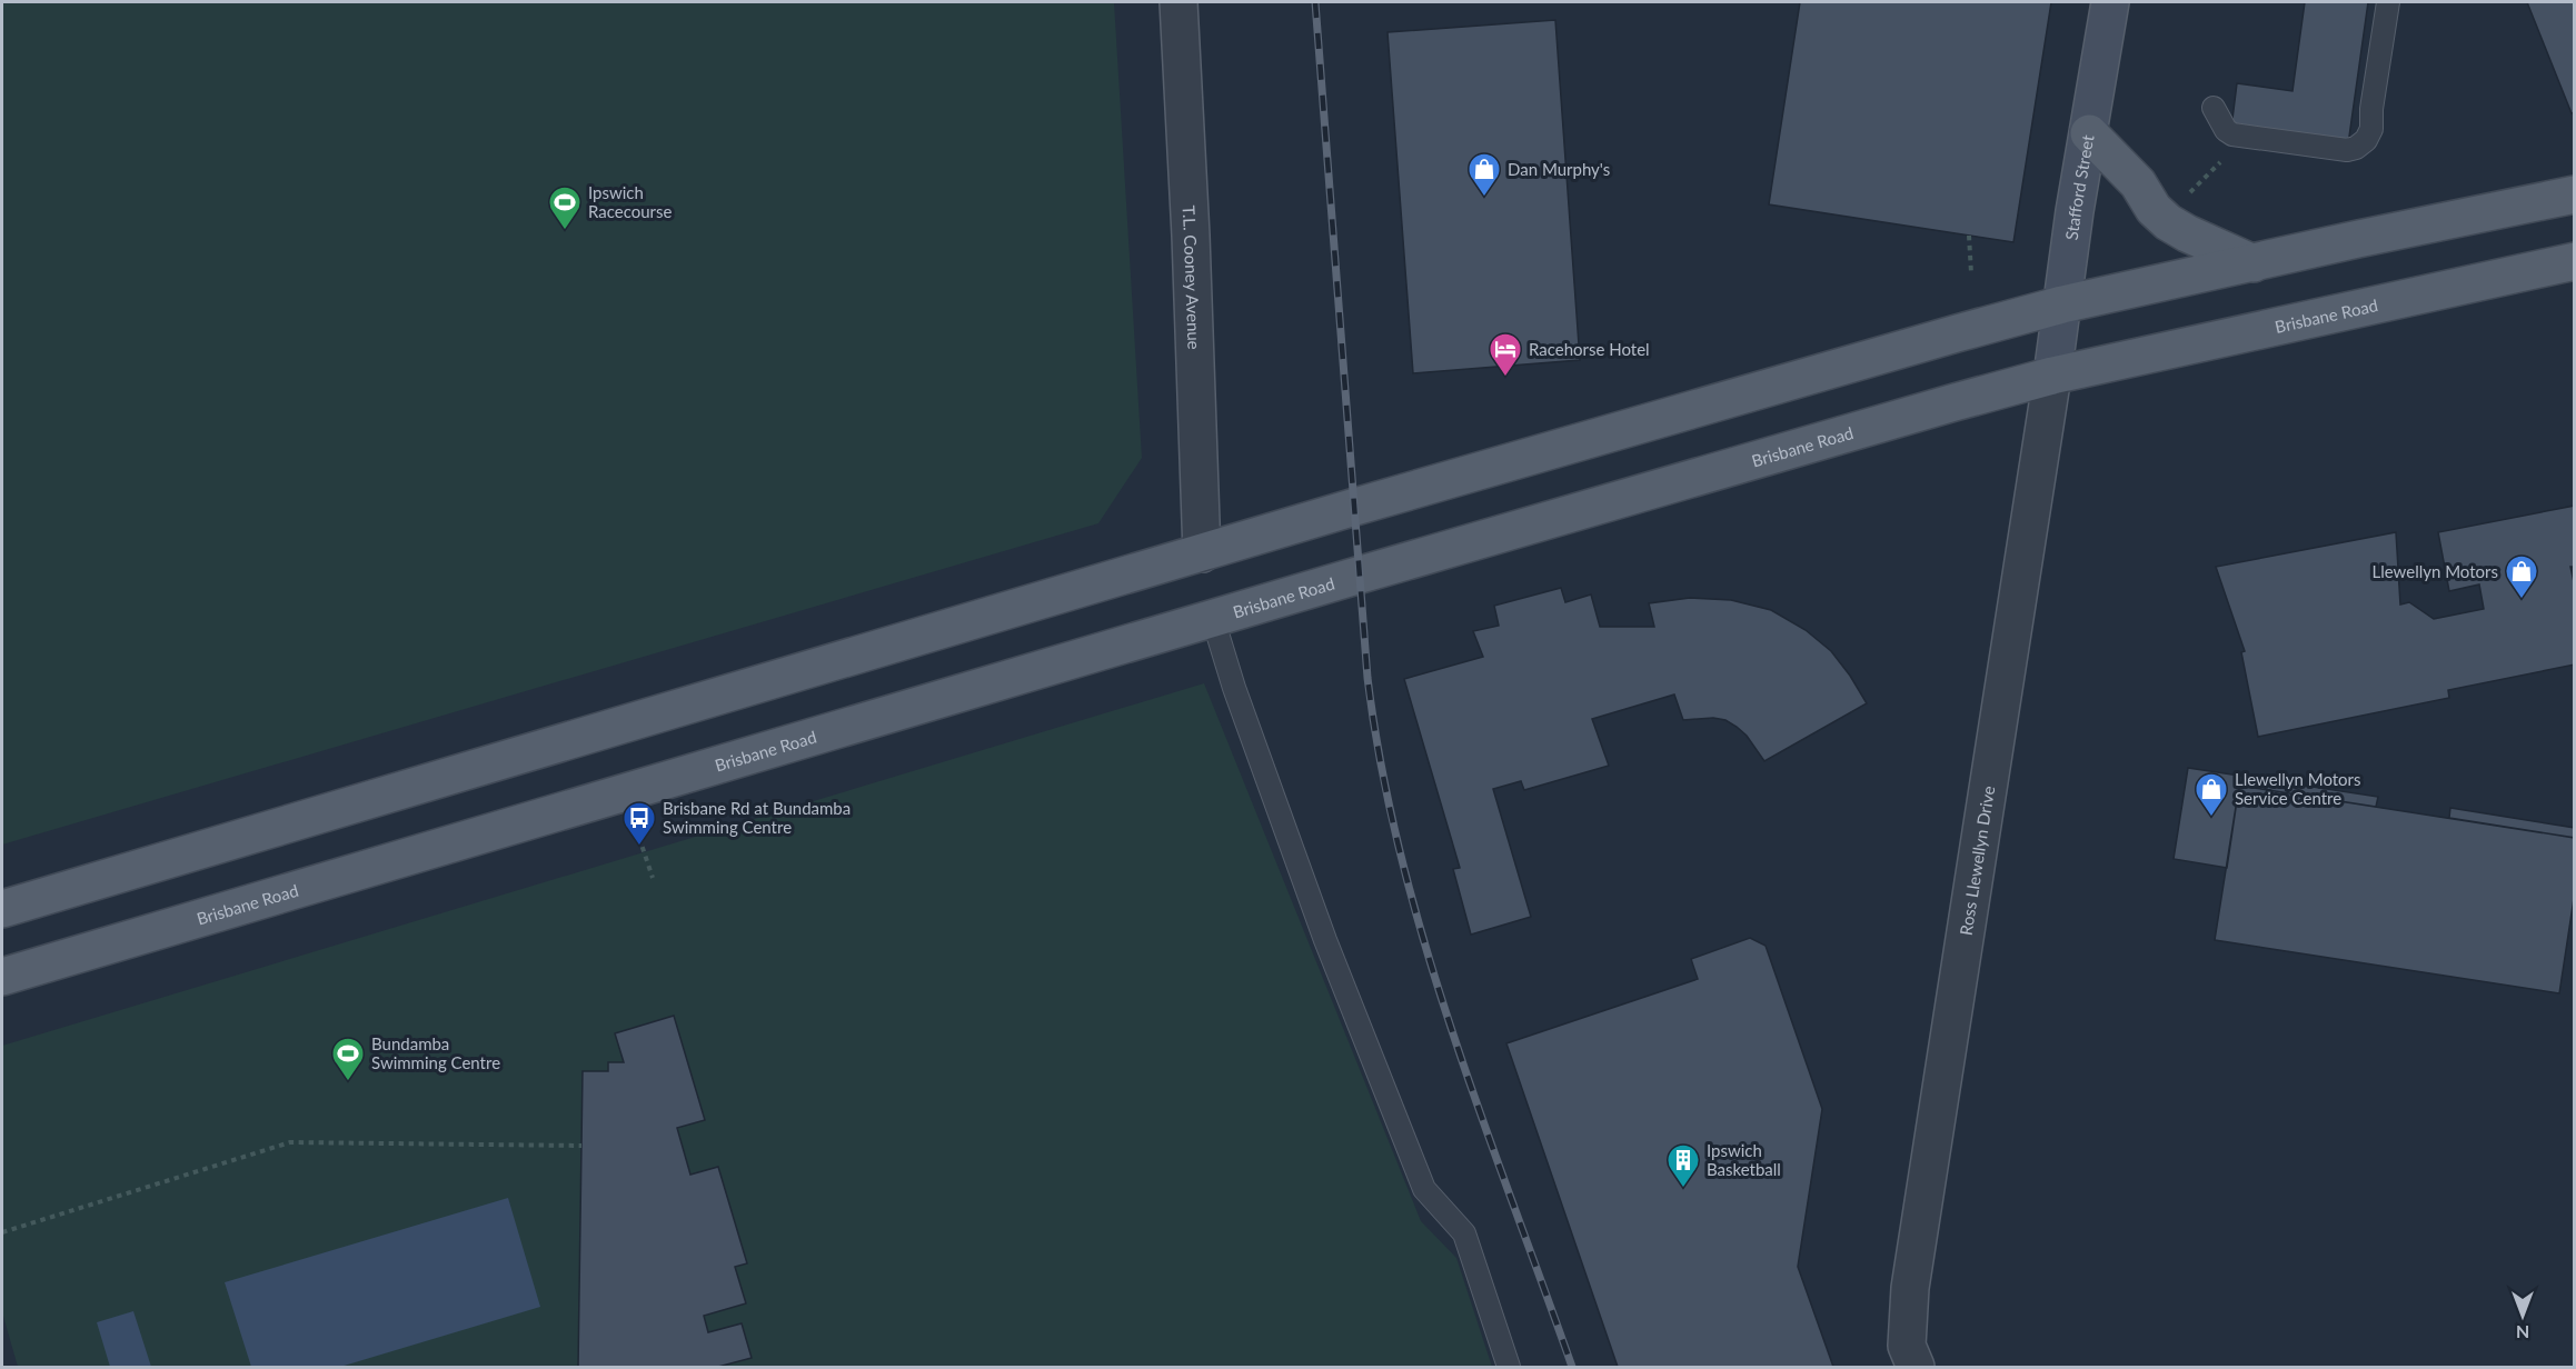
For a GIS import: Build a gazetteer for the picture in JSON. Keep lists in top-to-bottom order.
{
  "streets": {
    "main road": ["Stafford Street", "Brisbane Road"],
    "street": ["T.L. Cooney Avenue", "Ross Llewellyn Drive"]
  },
  "crossings": [
    ["Stafford Street", "Brisbane Road"],
    ["Stafford Street", "Ross Llewellyn Drive"],
    ["Brisbane Road", "Ross Llewellyn Drive"]
  ],
  "places": {
    "shop": ["Dan Murphy's", "Llewellyn Motors", "Llewellyn Motors Service Centre"],
    "sports": ["Ipswich Racecourse", "Bundamba Swimming Centre"],
    "hotel": ["Racehorse Hotel"],
    "bus stop": ["Brisbane Rd at Bundamba Swimming Centre"],
    "building": ["Ipswich Basketball"]
  },
  "north": "bottom"
}
